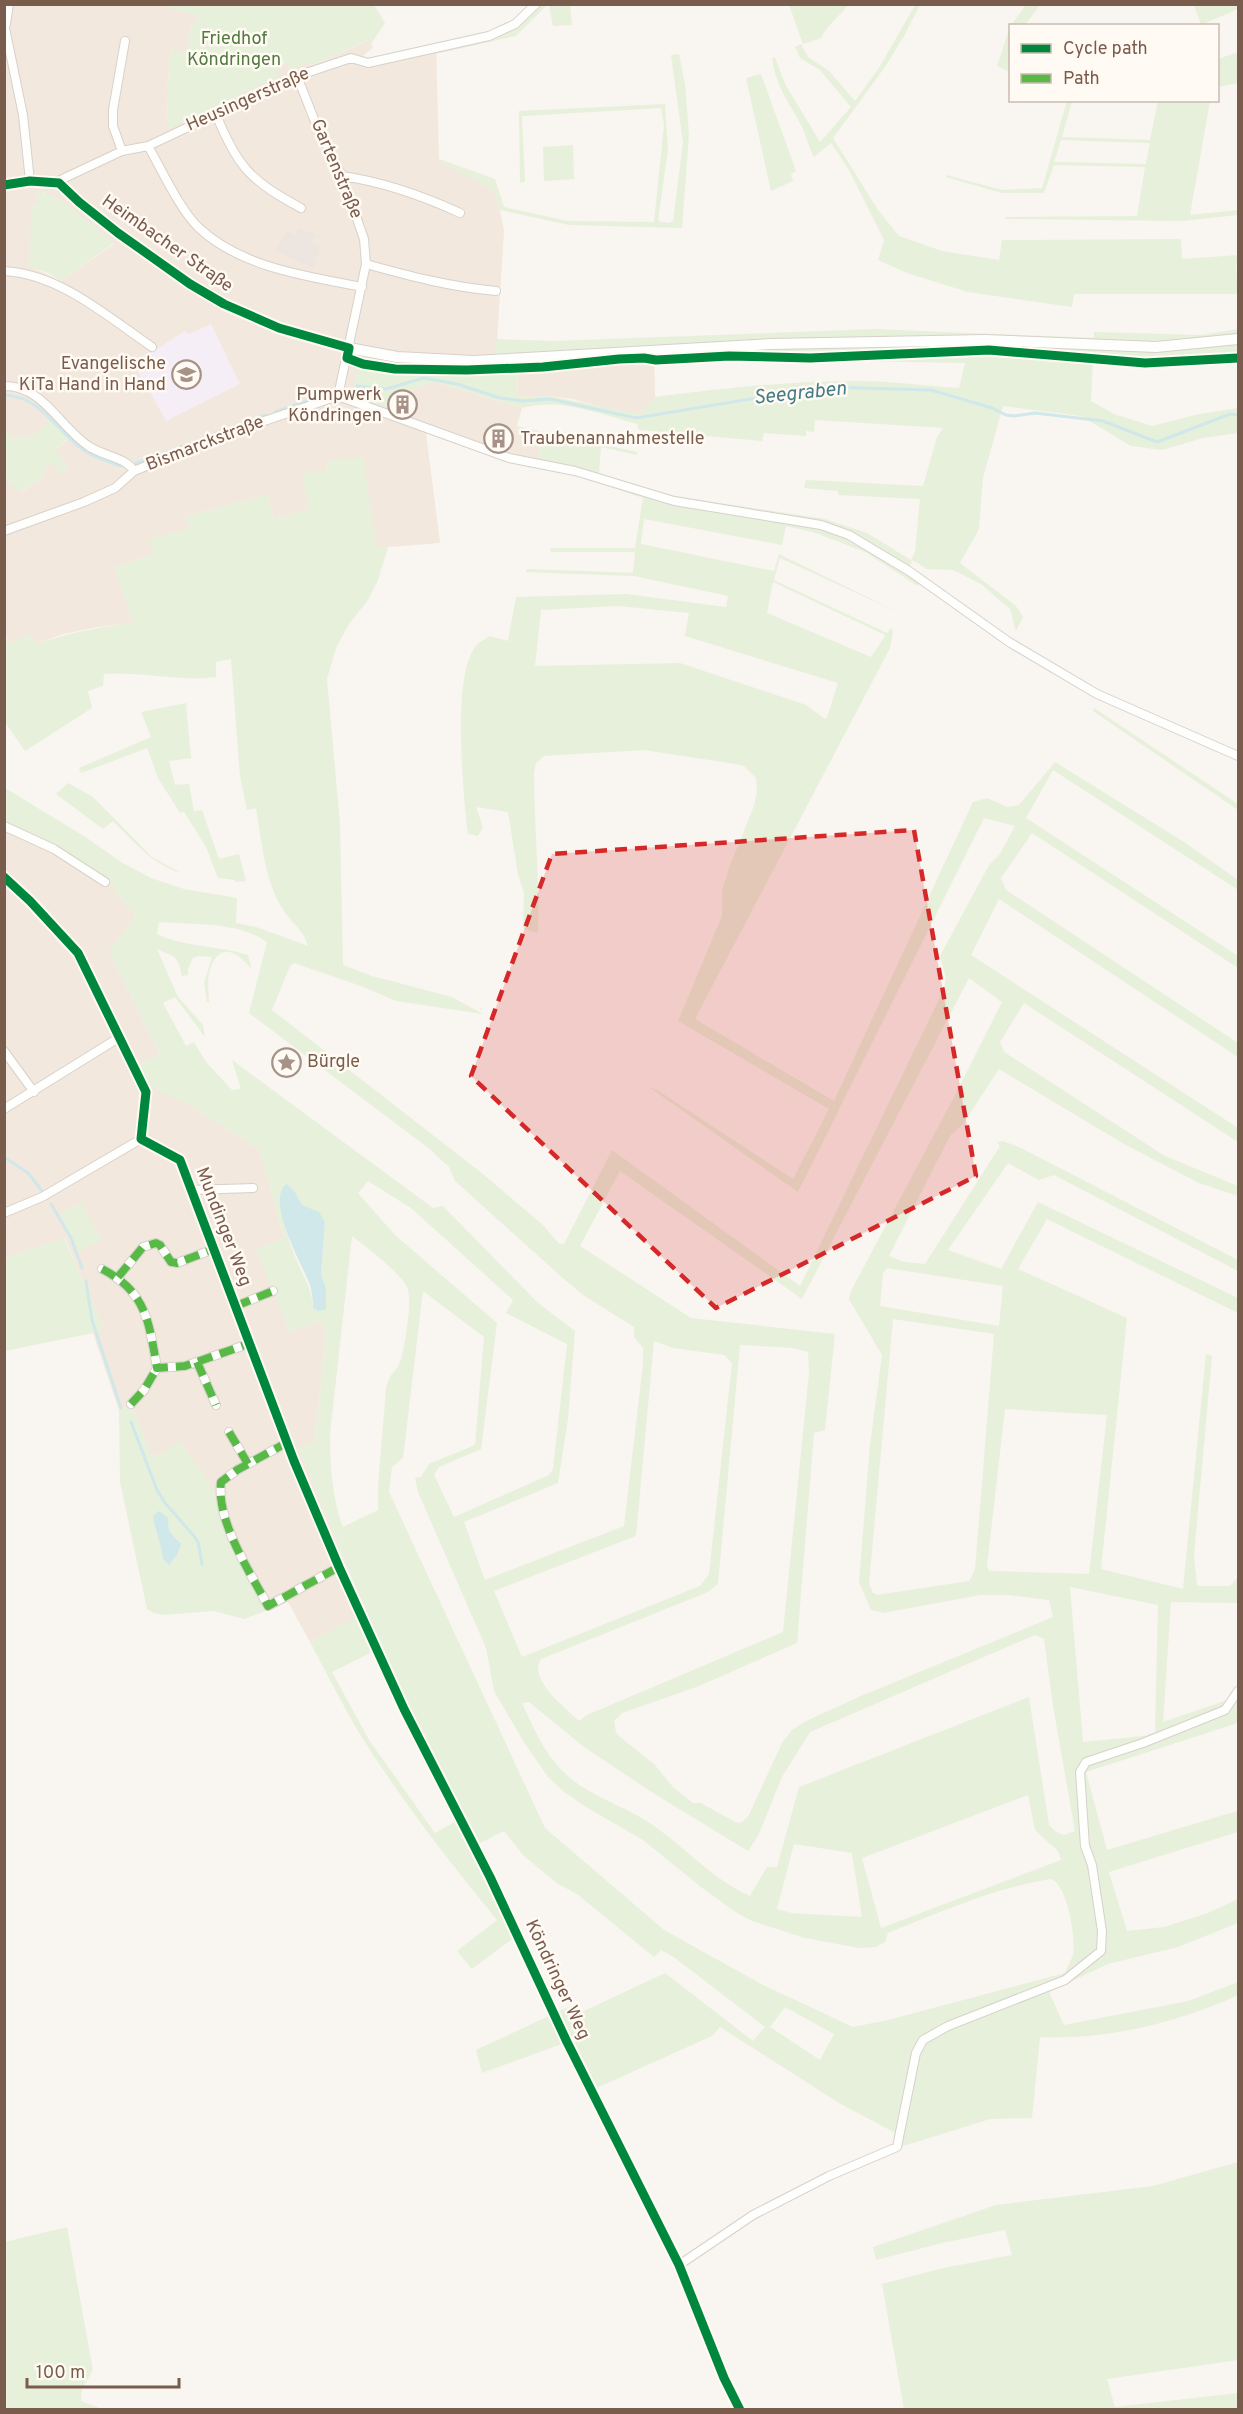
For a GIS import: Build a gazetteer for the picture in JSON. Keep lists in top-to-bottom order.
{
  "streets": {
    "street": [
      "Heusingerstraße",
      "Gartenstraße",
      "Heimbacher Straße",
      "Bismarckstraße",
      "Mundinger Weg",
      "Köndringer Weg"
    ]
  },
  "crossings": [
    ["Heusingerstraße", "Gartenstraße"],
    ["Heusingerstraße", "Heimbacher Straße"],
    ["Gartenstraße", "Heimbacher Straße"],
    ["Gartenstraße", "Bismarckstraße"],
    ["Mundinger Weg", "Köndringer Weg"]
  ],
  "water": ["Seegraben"],
  "parks": ["Friedhof Köndringen"],
  "places": {
    "school or university": ["Evangelische KiTa Hand in Hand"],
    "building": ["Pumpwerk Köndringen", "Traubenannahmestelle"],
    "place": ["Bürgle"]
  },
  "legend": ["Cycle path", "Path"],
  "scale_bar": "100 m"
}
